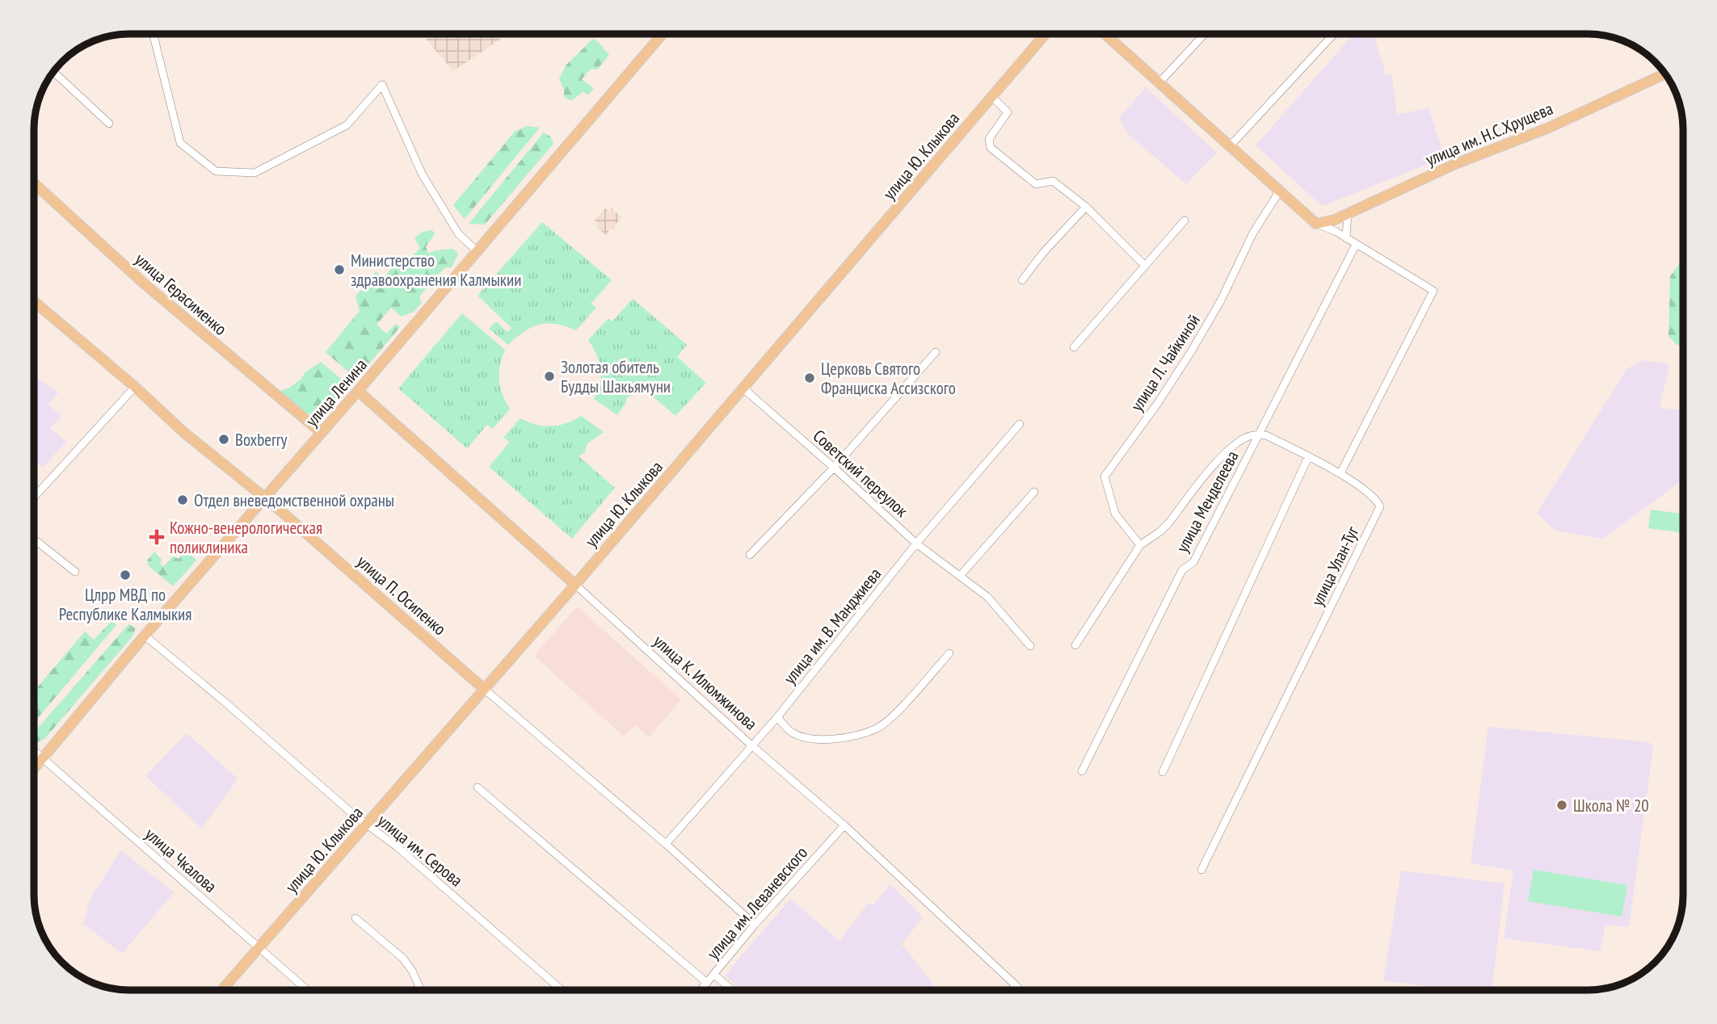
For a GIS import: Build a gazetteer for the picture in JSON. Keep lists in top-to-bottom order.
{
  "streets": {
    "main road": [
      "улица им. Н.С.Хрущева",
      "улица Ю. Клыкова",
      "улица Герасименко",
      "улица Ленина",
      "улица П. Осипенко",
      "улица К. Илюмжинова"
    ],
    "street": [
      "улица Л. Чайкиной",
      "Советский переулок",
      "улица Менделеева",
      "улица Улан-Туг",
      "улица им. В. Манджиева",
      "улица им. Серова",
      "улица Чкалова",
      "улица им. Леваневского"
    ]
  },
  "crossings": [
    ["улица Ю. Клыкова", "Советский переулок"],
    ["улица Ю. Клыкова", "улица П. Осипенко"],
    ["улица Ю. Клыкова", "улица К. Илюмжинова"],
    ["улица Ю. Клыкова", "улица им. Серова"],
    ["улица Ю. Клыкова", "улица Чкалова"],
    ["улица Герасименко", "улица Ленина"],
    ["улица Ленина", "улица П. Осипенко"],
    ["улица Ленина", "улица К. Илюмжинова"],
    ["улица Ленина", "улица им. Серова"],
    ["улица Ленина", "улица Чкалова"],
    ["Советский переулок", "улица им. В. Манджиева"],
    ["улица П. Осипенко", "улица им. В. Манджиева"],
    ["улица П. Осипенко", "улица им. Леваневского"],
    ["улица им. В. Манджиева", "улица К. Илюмжинова"],
    ["улица К. Илюмжинова", "улица им. Леваневского"]
  ],
  "places": {
    "other": [
      "Министерство здравоохранения Калмыкии",
      "Золотая обитель Будды Шакьямуни",
      "Церковь Святого Франциска Ассизского",
      "Boxberry",
      "Отдел вневедомственной охраны",
      "Цлрр МВД по Республике Калмыкия",
      "Школа № 20"
    ],
    "health": ["Кожно-венерологическая поликлиника"]
  }
}
